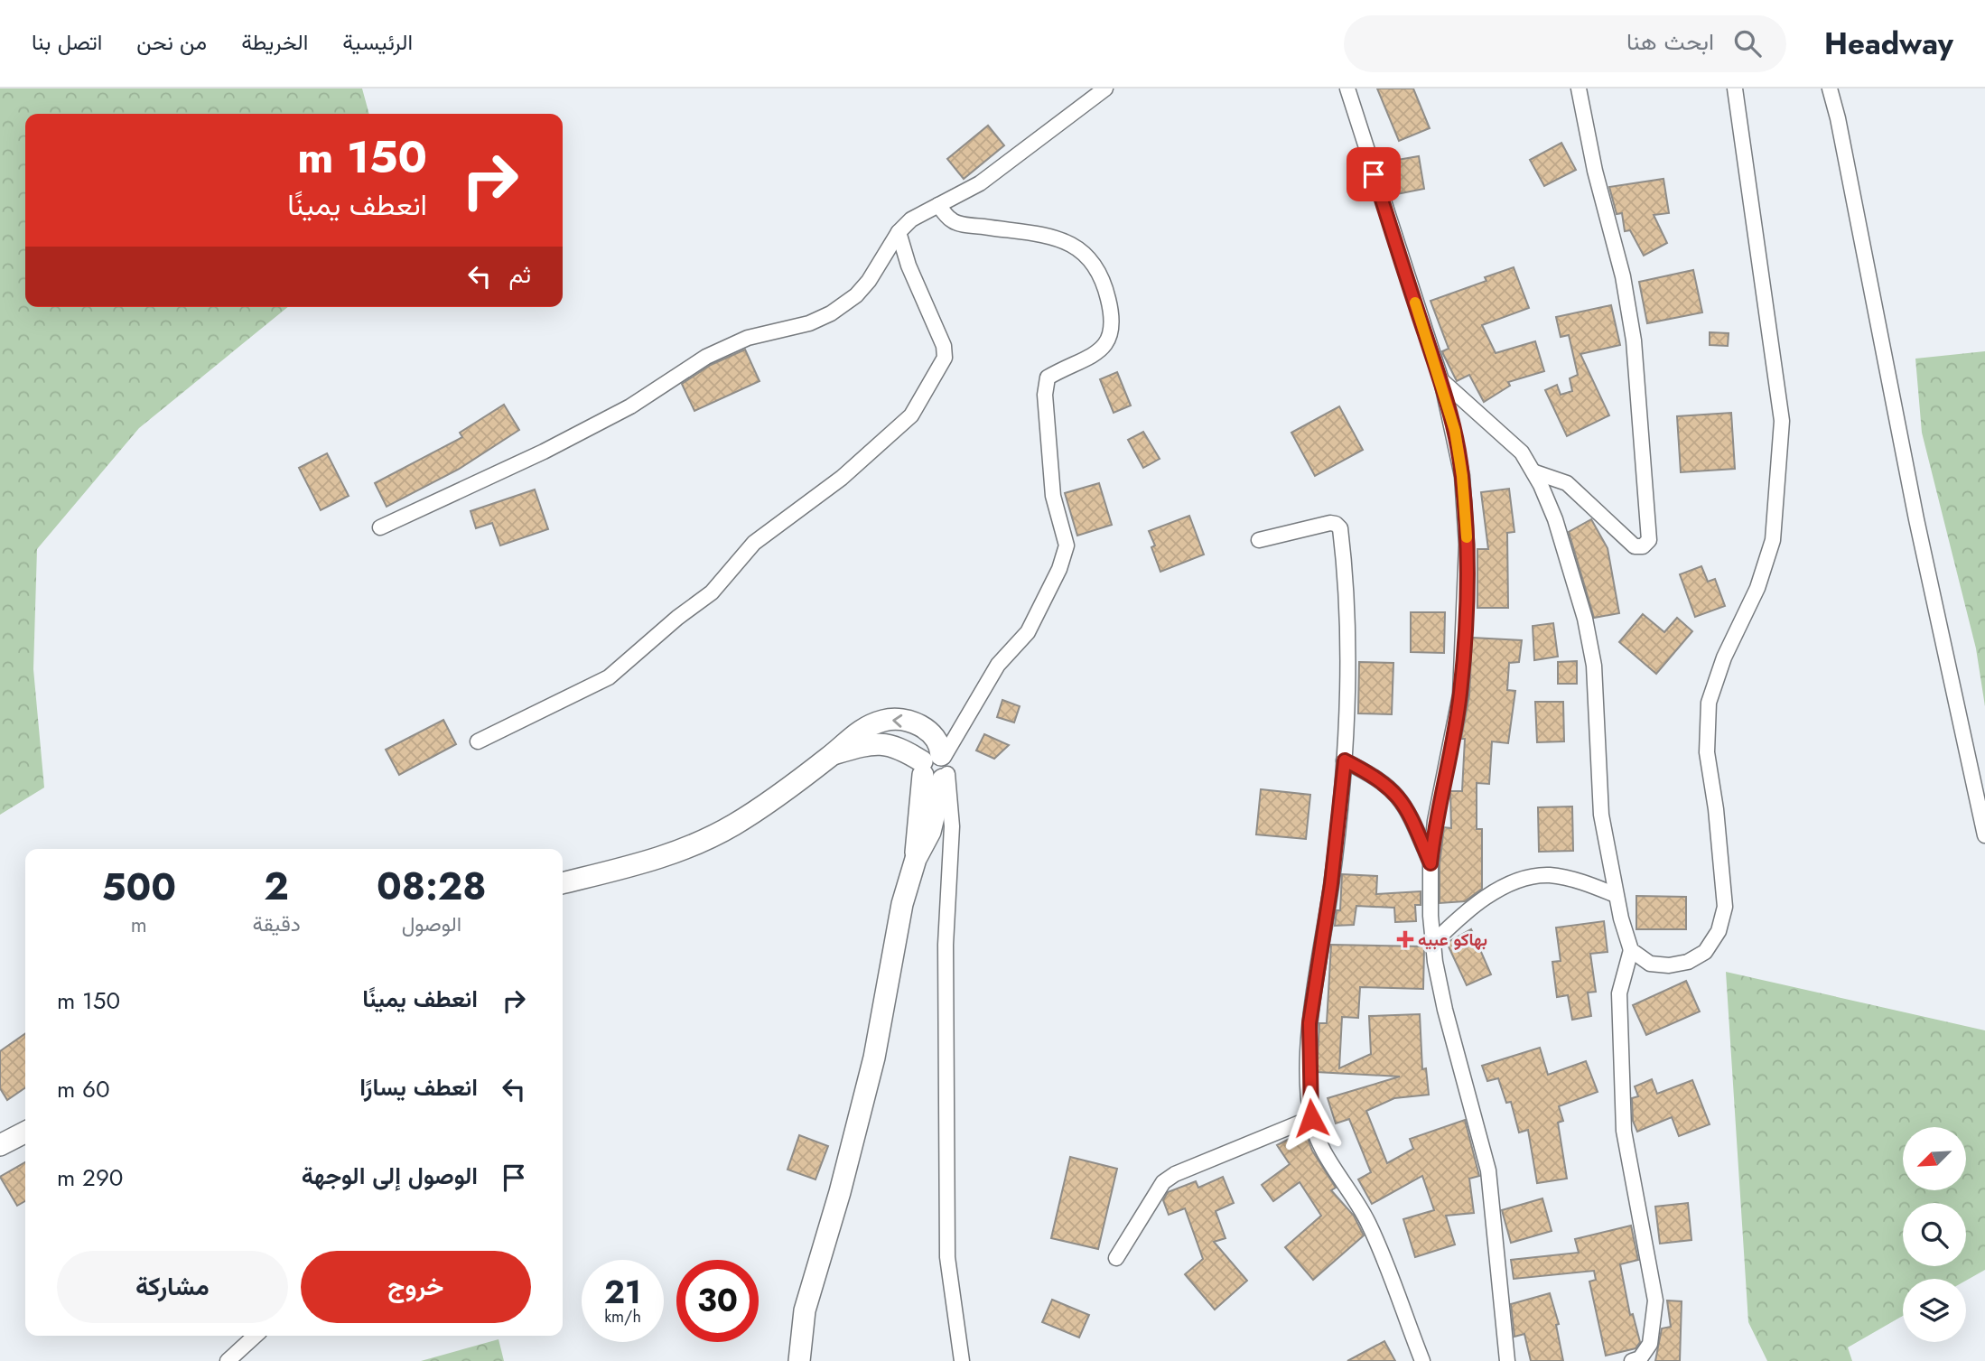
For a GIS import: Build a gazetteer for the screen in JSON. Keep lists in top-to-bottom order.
{
  "places": {
    "health": ["بهاكو عبيه"]
  },
  "north": "bottom left",
  "page": {
    "header": "Headway",
    "search": "ابحث هنا",
    "nav": [
      "الرئيسية",
      "الخريطة",
      "من نحن",
      "اتصل بنا"
    ],
    "turn": ["150 m", "انعطف يمينًا"],
    "then": "ثم",
    "eta": [
      "08:28",
      "الوصول",
      "2",
      "دقيقة",
      "500",
      "m"
    ],
    "list": [
      {
        "name": "انعطف يمينًا",
        "value": "150 m"
      },
      {
        "name": "انعطف يسارًا",
        "value": "60 m"
      },
      {
        "name": "الوصول إلى الوجهة",
        "value": "290 m"
      }
    ],
    "buttons": ["خروج", "مشاركة"],
    "speed": "21 km/h",
    "limit": "30"
  }
}
